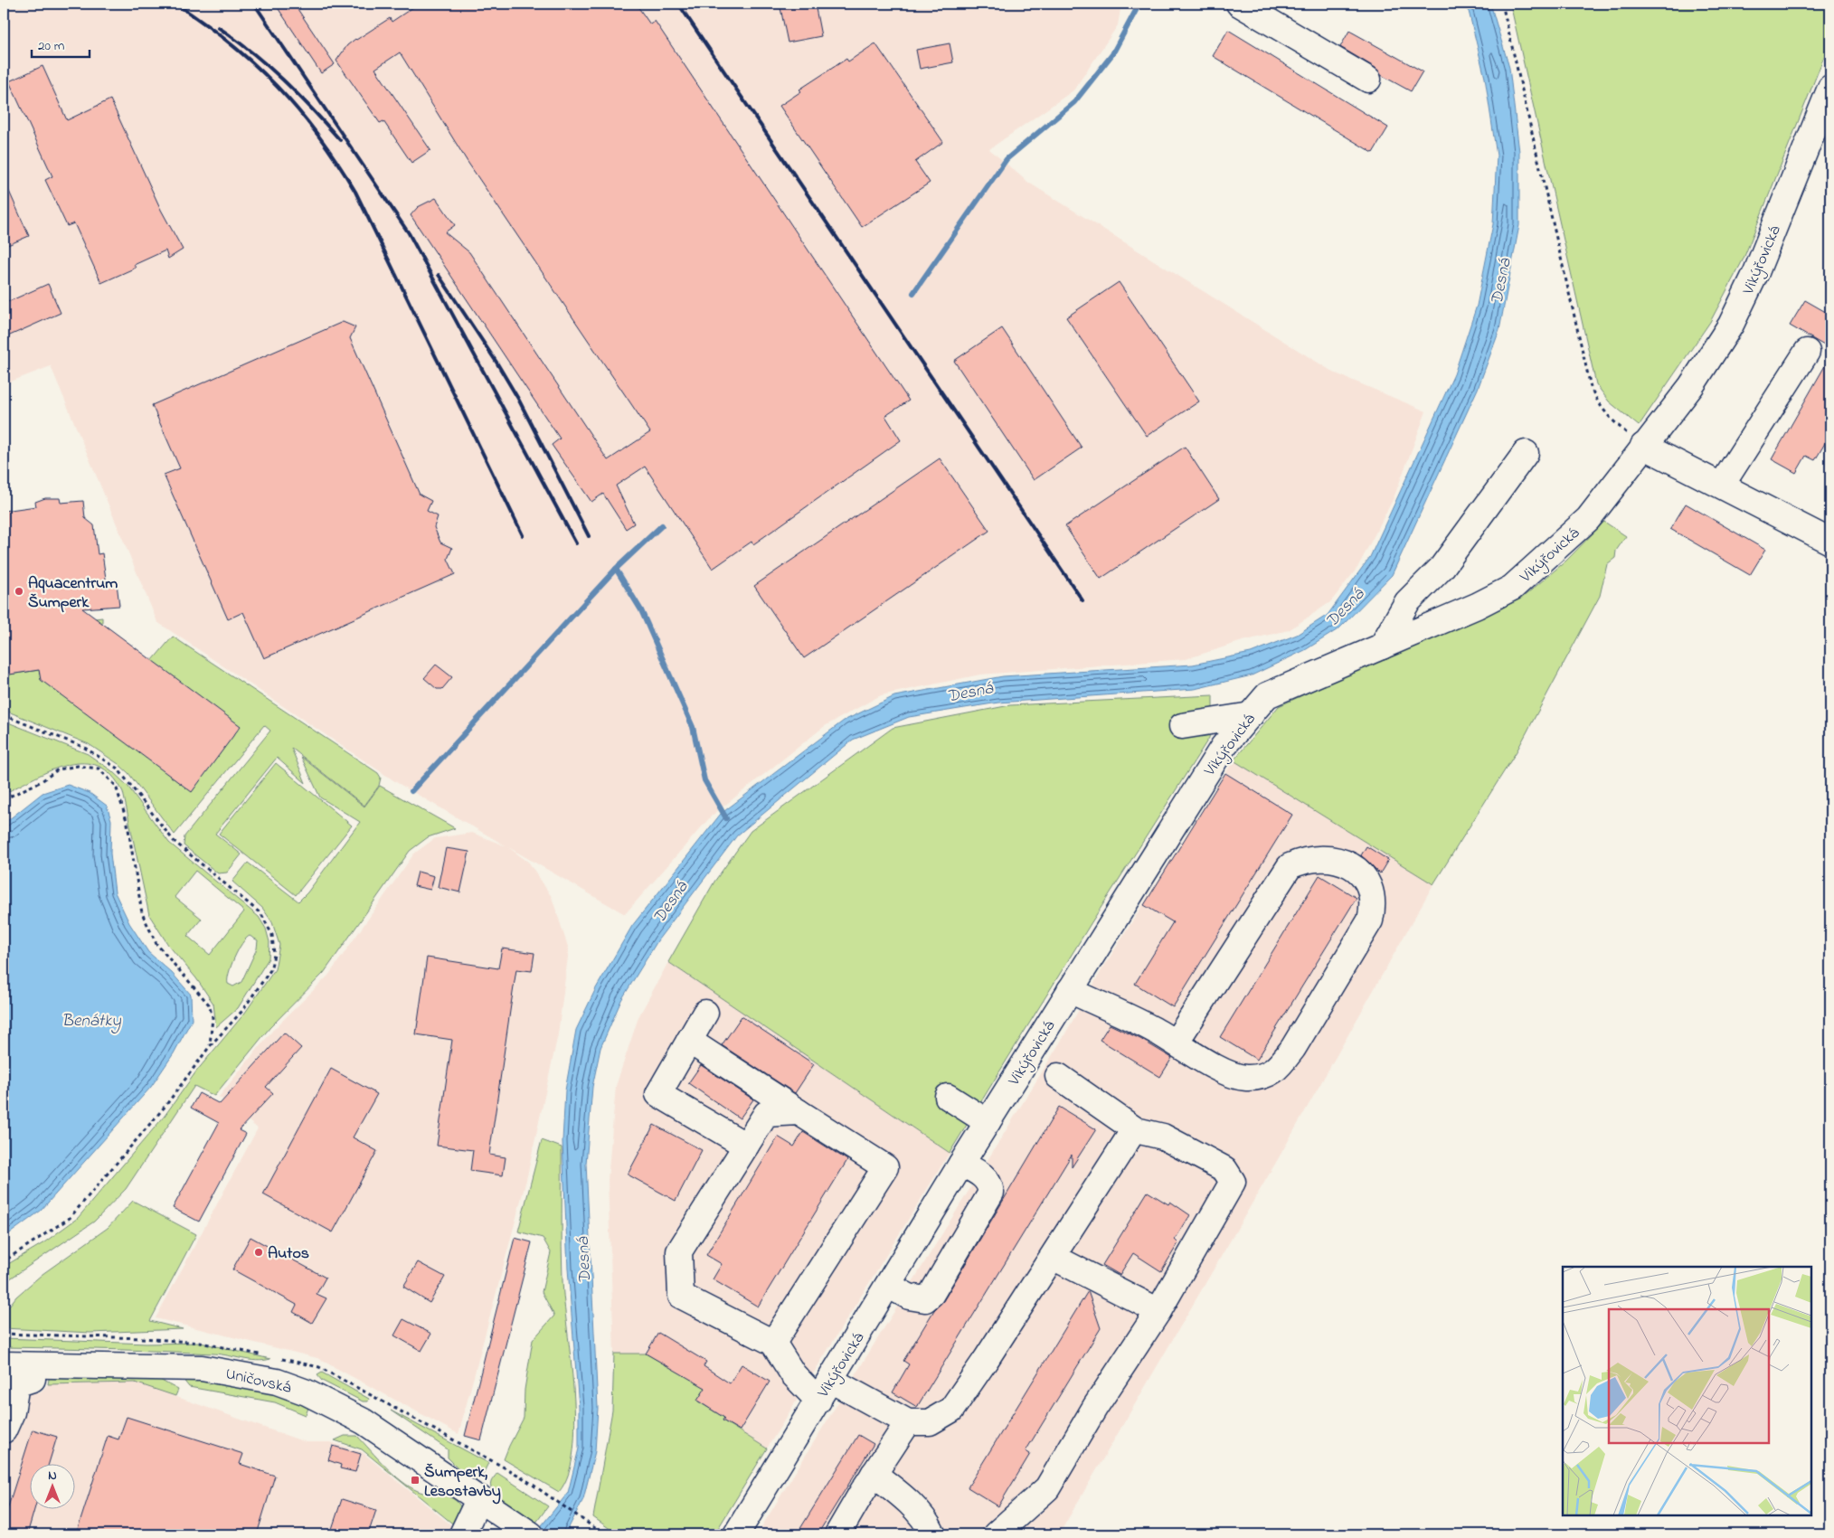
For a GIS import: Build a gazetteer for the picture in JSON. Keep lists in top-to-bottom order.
{
  "streets": {
    "street": ["Vikýřovická", "Uničovská"]
  },
  "water": ["Desná", "Benátky"],
  "places": {
    "other": ["Aquacentrum Šumperk", "Autos"],
    "transit": ["Šumperk, Lesostavby"]
  },
  "scale_bar": "20 m",
  "north": "top"
}
